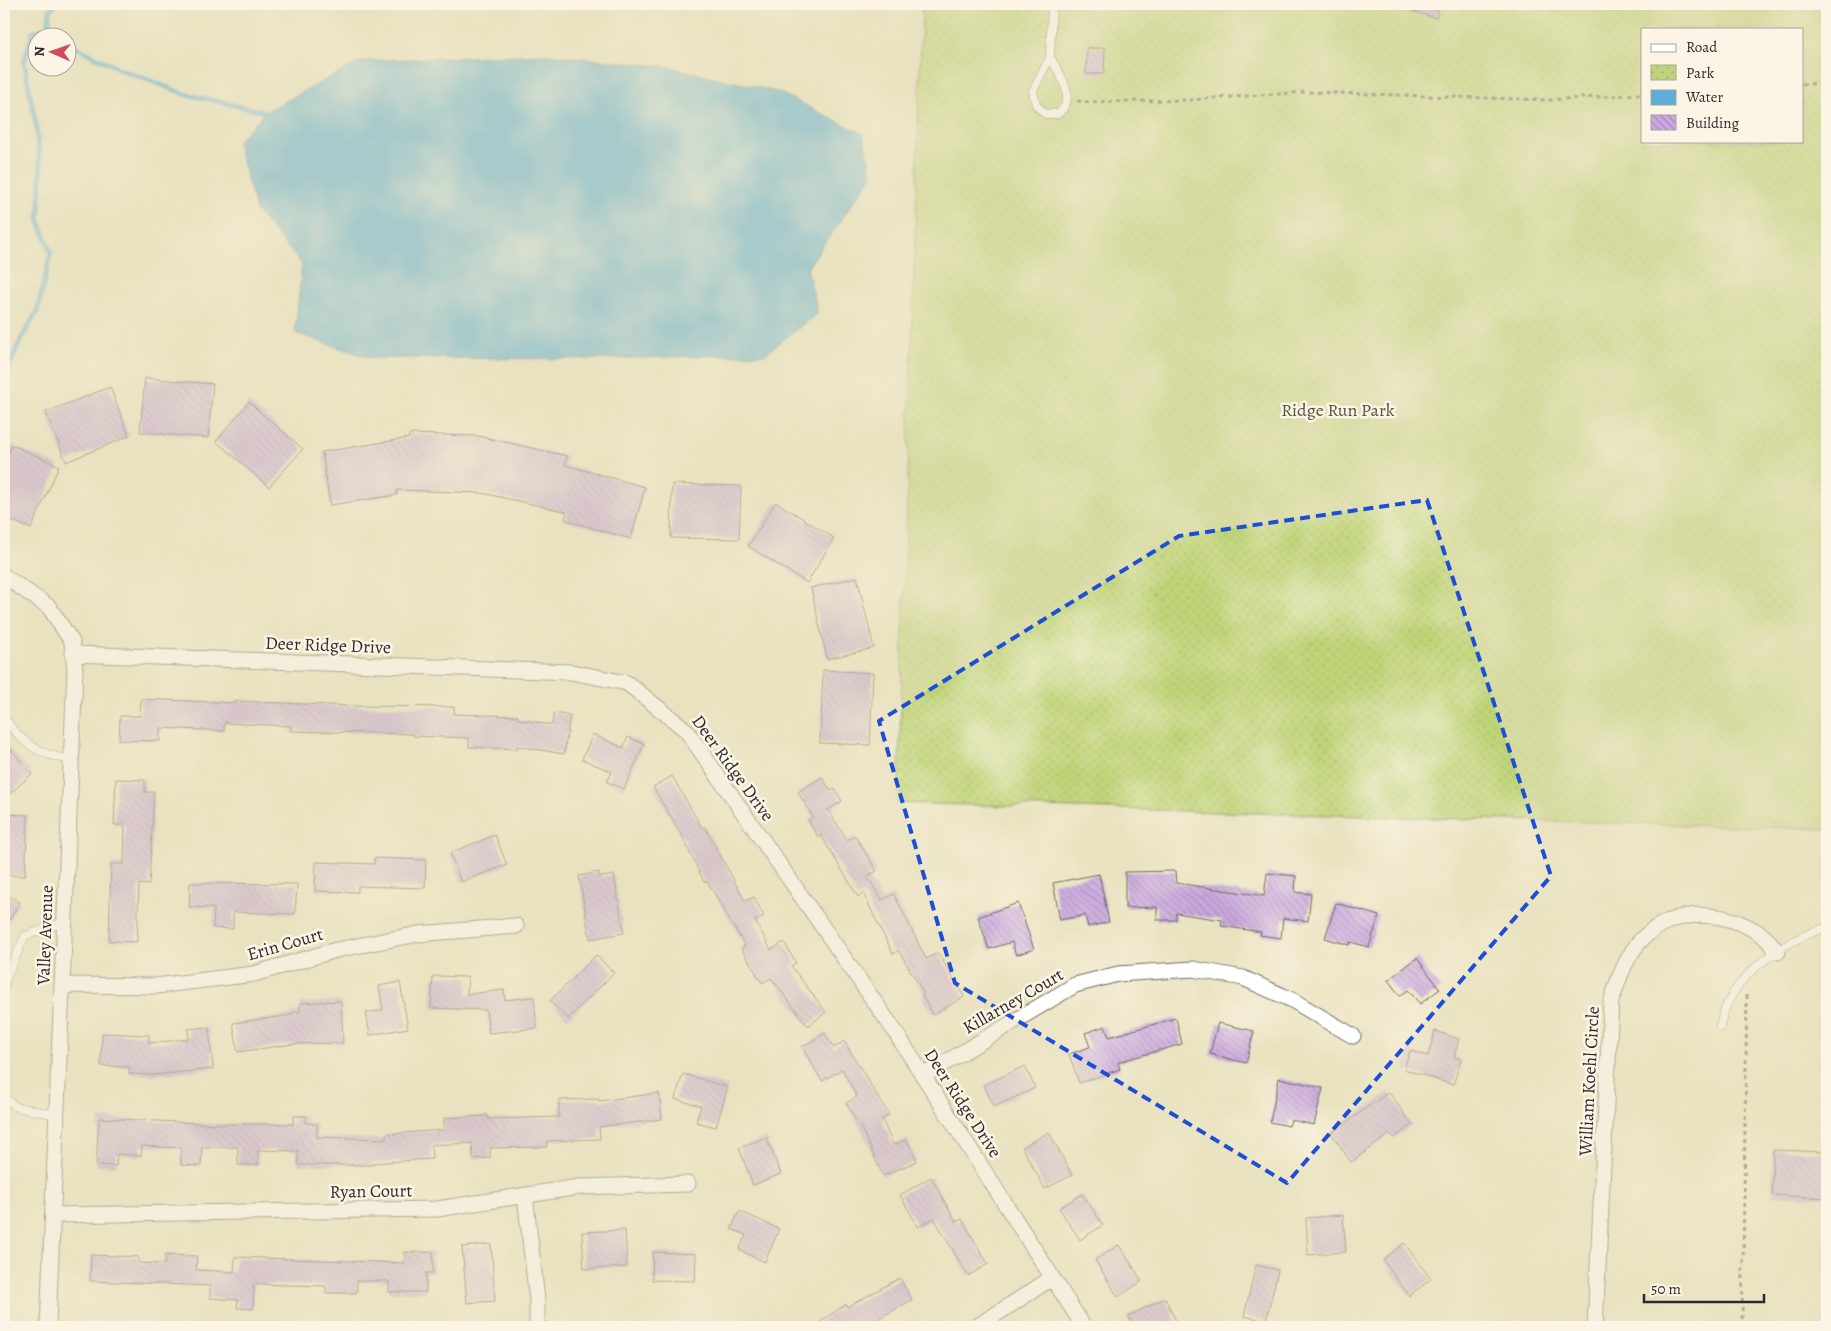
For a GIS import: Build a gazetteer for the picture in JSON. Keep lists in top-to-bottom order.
{
  "streets": {
    "street": [
      "Deer Ridge Drive",
      "Valley Avenue",
      "Erin Court",
      "Killarney Court",
      "William Koehl Circle",
      "Ryan Court"
    ]
  },
  "crossings": [
    ["Deer Ridge Drive", "Valley Avenue"],
    ["Deer Ridge Drive", "Killarney Court"],
    ["Valley Avenue", "Erin Court"],
    ["Valley Avenue", "Ryan Court"]
  ],
  "parks": ["Ridge Run Park"],
  "legend": [
    "Road",
    "Park",
    "Water",
    "Building"
  ],
  "scale_bar": "50 m",
  "north": "left"
}
